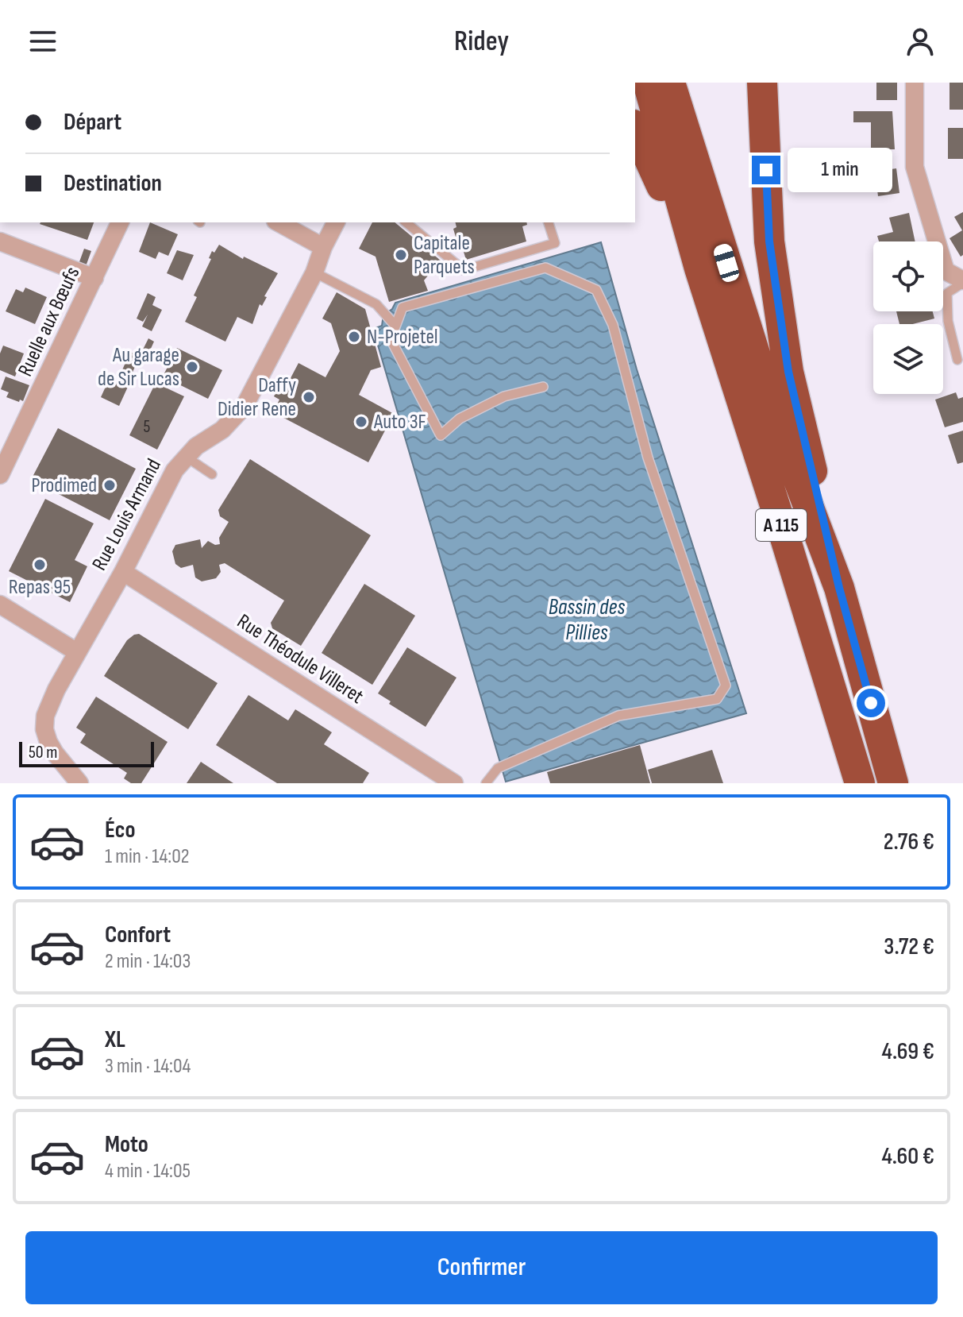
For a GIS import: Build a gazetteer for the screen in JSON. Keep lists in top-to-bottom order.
{
  "streets": {
    "highway": ["A 115"],
    "street": ["Ruelle aux Bœufs", "Rue Louis Armand", "Rue Théodule Villeret"]
  },
  "crossings": [
    ["Rue Louis Armand", "Rue Théodule Villeret"]
  ],
  "water": ["Bassin des Pillies"],
  "places": [
    "Capitale Parquets",
    "N-Projetel",
    "Au garage de Sir Lucas",
    "Daffy Didier Rene",
    "Auto 3F",
    "Prodimed",
    "Repas 95"
  ],
  "house_numbers": ["5"],
  "scale_bar": "50 m",
  "page": {
    "header": "Ridey",
    "banner": ["Départ", "Destination"],
    "bubble": "1 min",
    "scale": "50 m",
    "list": [
      {
        "name": "Éco",
        "note": "1 min · 14:02",
        "value": "2.76 €"
      },
      {
        "name": "Confort",
        "note": "2 min · 14:03",
        "value": "3.72 €"
      },
      {
        "name": "XL",
        "note": "3 min · 14:04",
        "value": "4.69 €"
      },
      {
        "name": "Moto",
        "note": "4 min · 14:05",
        "value": "4.60 €"
      }
    ],
    "buttons": "Confirmer"
  }
}
